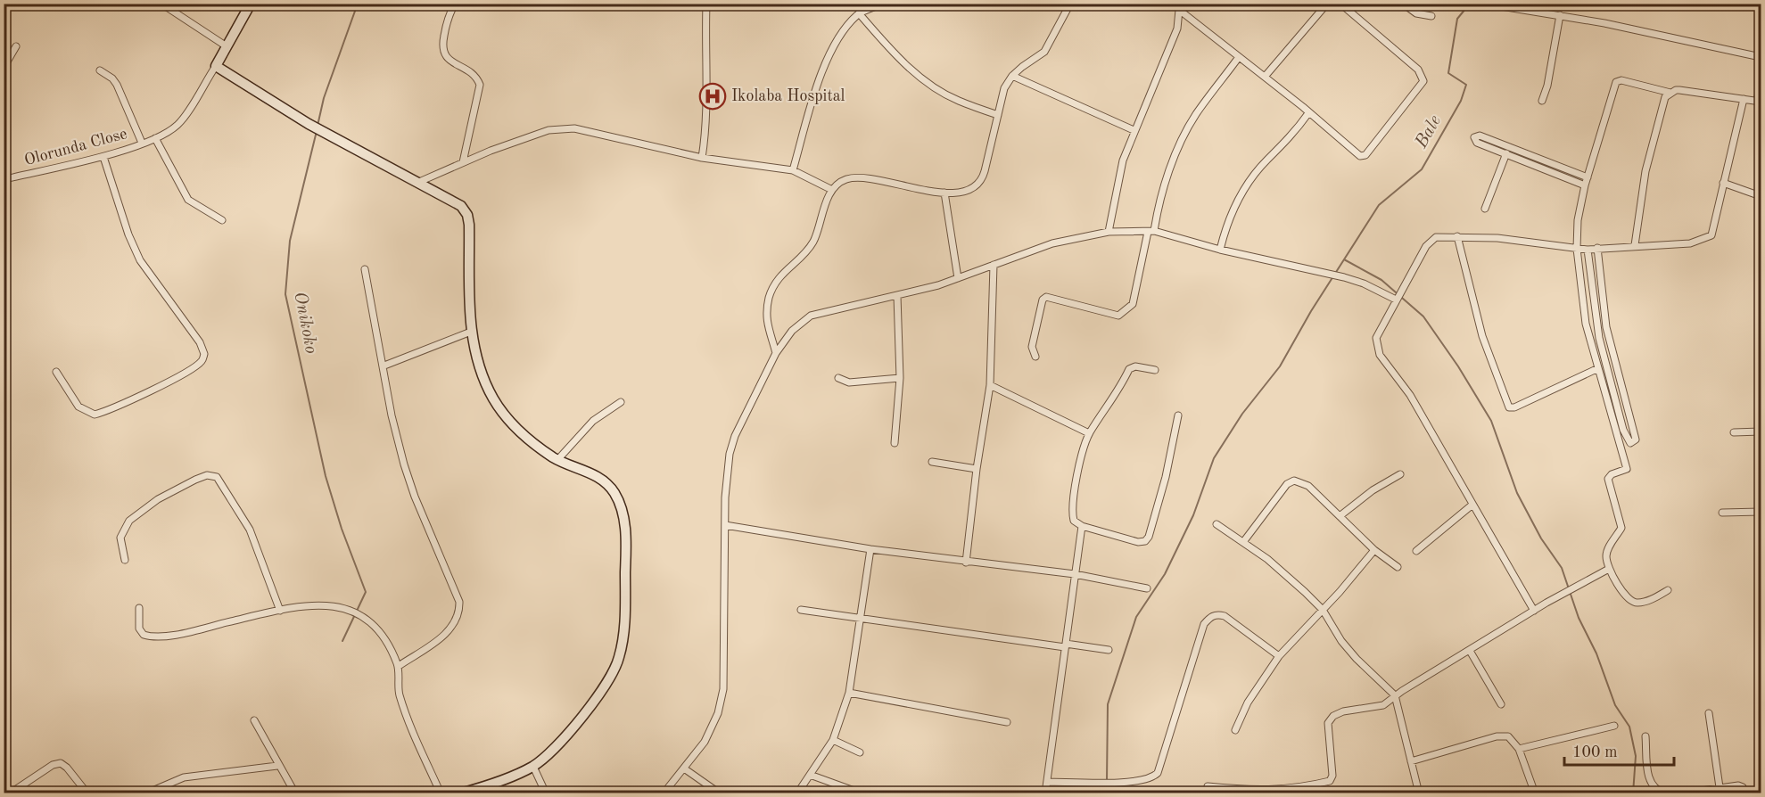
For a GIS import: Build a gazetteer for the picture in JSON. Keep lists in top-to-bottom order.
{
  "streets": {
    "street": ["Olorunda Close"]
  },
  "water": ["Bale", "Onikoko"],
  "places": {
    "hospital": ["Ikolaba Hospital"]
  },
  "scale_bar": "100 m"
}
